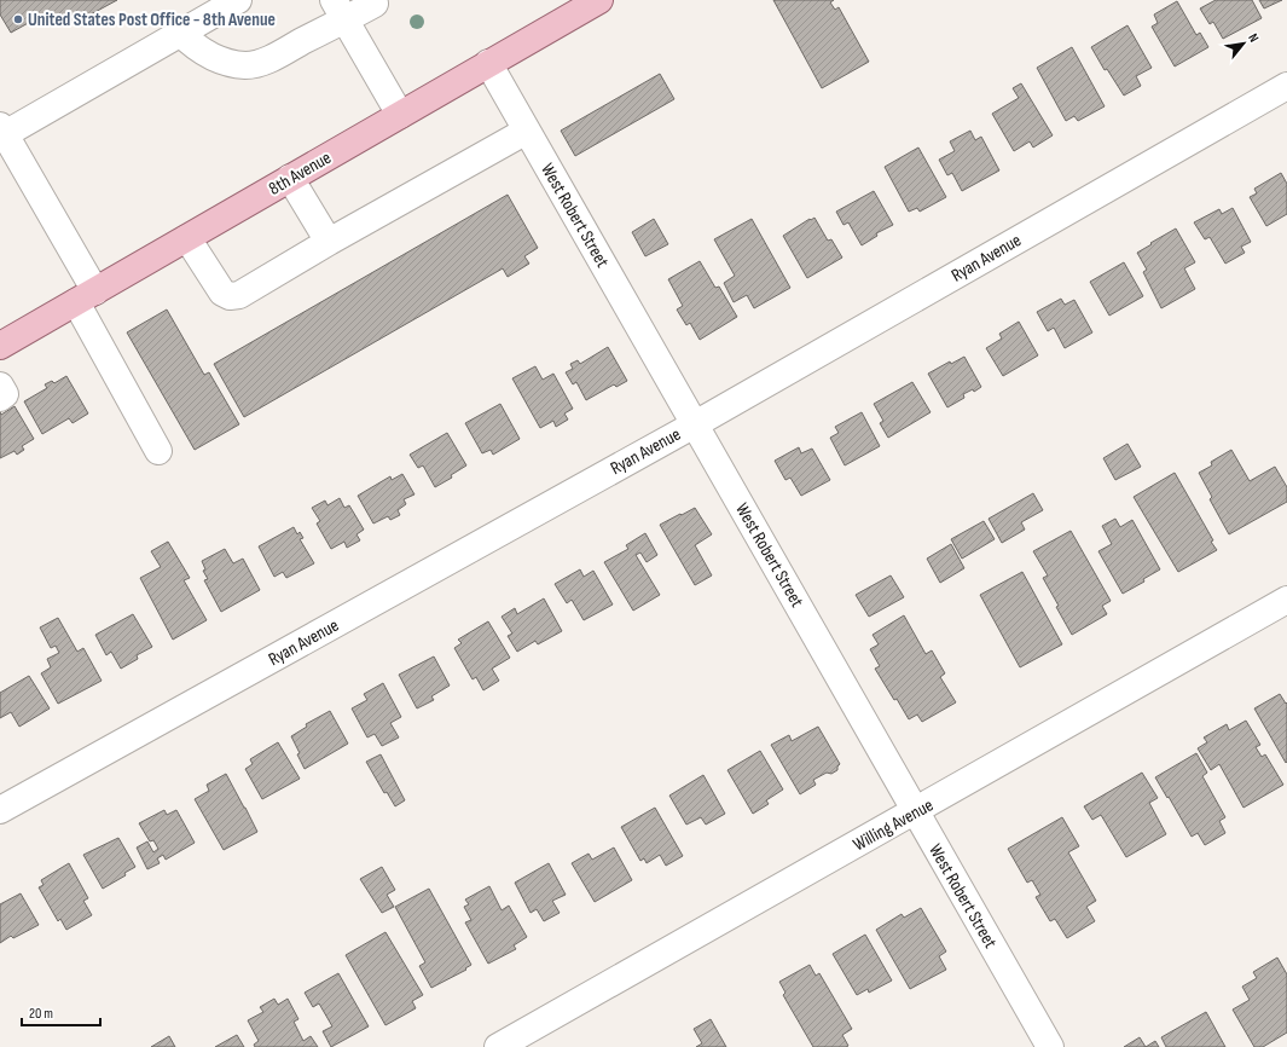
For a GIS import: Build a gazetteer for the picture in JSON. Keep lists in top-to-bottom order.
{
  "streets": {
    "main road": ["8th Avenue"],
    "street": ["West Robert Street", "Ryan Avenue", "Willing Avenue"]
  },
  "crossings": [
    ["8th Avenue", "West Robert Street"],
    ["West Robert Street", "Ryan Avenue"],
    ["West Robert Street", "Willing Avenue"]
  ],
  "places": ["United States Post Office - 8th Avenue"],
  "scale_bar": "20 m",
  "north": "top right"
}
